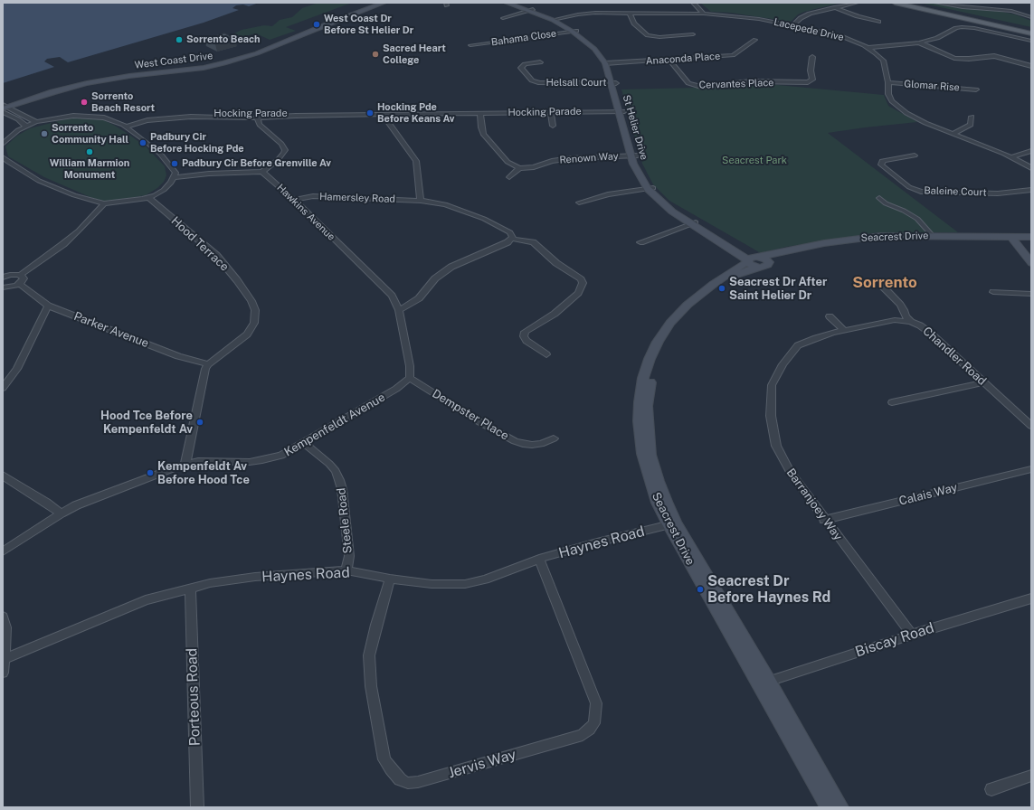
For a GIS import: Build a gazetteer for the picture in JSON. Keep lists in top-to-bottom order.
{
  "streets": {
    "main road": ["West Coast Drive", "St Helier Drive", "Seacrest Drive"],
    "street": [
      "Lacepede Drive",
      "Bahama Close",
      "Anaconda Place",
      "Helsall Court",
      "Cervantes Place",
      "Glomar Rise",
      "Hocking Parade",
      "Renown Way",
      "Baleine Court",
      "Hamersley Road",
      "Hawkins Avenue",
      "Hood Terrace",
      "Parker Avenue",
      "Chandler Road",
      "Dempster Place",
      "Kempenfeldt Avenue",
      "Calais Way",
      "Barranjoey Way",
      "Steele Road",
      "Haynes Road",
      "Biscay Road",
      "Porteous Road",
      "Jervis Way"
    ]
  },
  "crossings": [
    ["Lacepede Drive", "Glomar Rise"],
    ["Lacepede Drive", "St Helier Drive"],
    ["Bahama Close", "St Helier Drive"],
    ["Anaconda Place", "Cervantes Place"],
    ["Anaconda Place", "St Helier Drive"],
    ["Helsall Court", "St Helier Drive"],
    ["Hocking Parade", "St Helier Drive"],
    ["St Helier Drive", "Renown Way"],
    ["St Helier Drive", "Seacrest Drive"],
    ["Hamersley Road", "Hawkins Avenue"],
    ["Seacrest Drive", "Haynes Road"],
    ["Seacrest Drive", "Biscay Road"],
    ["Hood Terrace", "Parker Avenue"],
    ["Chandler Road", "Barranjoey Way"],
    ["Dempster Place", "Kempenfeldt Avenue"],
    ["Kempenfeldt Avenue", "Steele Road"],
    ["Calais Way", "Barranjoey Way"],
    ["Barranjoey Way", "Biscay Road"],
    ["Steele Road", "Haynes Road"],
    ["Haynes Road", "Porteous Road"],
    ["Haynes Road", "Jervis Way"]
  ],
  "districts": ["Sorrento"],
  "parks": ["Seacrest Park"],
  "places": [
    "West Coast Dr Before St Helier Dr",
    "Sorrento Beach",
    "Sacred Heart College",
    "Sorrento Beach Resort",
    "Hocking Pde Before Keans Av",
    "Sorrento Community Hall",
    "Padbury Cir Before Hocking Pde",
    "William Marmion Monument",
    "Padbury Cir Before Grenville Av",
    "Seacrest Dr After Saint Helier Dr",
    "Hood Tce Before Kempenfeldt Av",
    "Kempenfeldt Av Before Hood Tce",
    "Seacrest Dr Before Haynes Rd"
  ]
}
